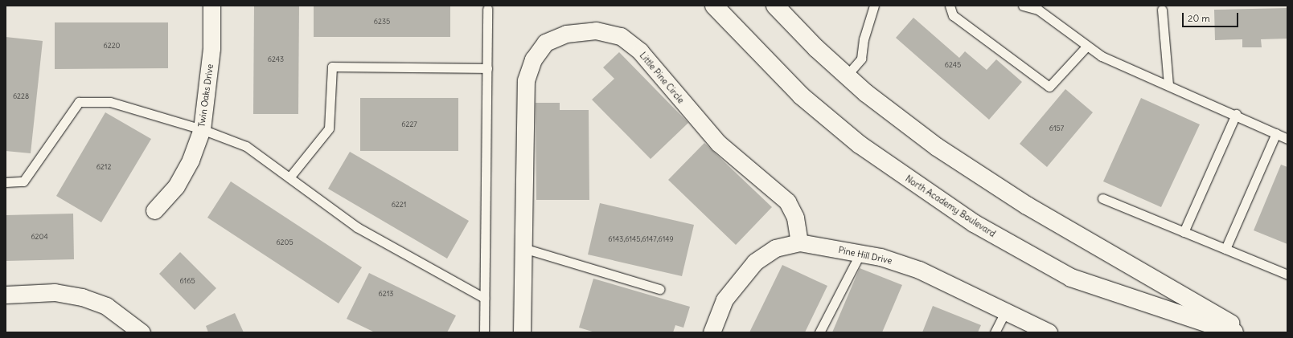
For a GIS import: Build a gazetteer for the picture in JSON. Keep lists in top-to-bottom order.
{
  "streets": {
    "highway": ["North Academy Boulevard"],
    "street": ["Little Pine Circle", "Twin Oaks Drive", "Pine Hill Drive"]
  },
  "crossings": [
    ["Little Pine Circle", "Pine Hill Drive"]
  ],
  "house_numbers": [
    "6235",
    "6220",
    "6243",
    "6245",
    "6228",
    "6227",
    "6157",
    "6212",
    "6221",
    "6204",
    "6143,6145,6147,6149",
    "6205",
    "6165",
    "6213"
  ],
  "scale_bar": "20 m"
}
